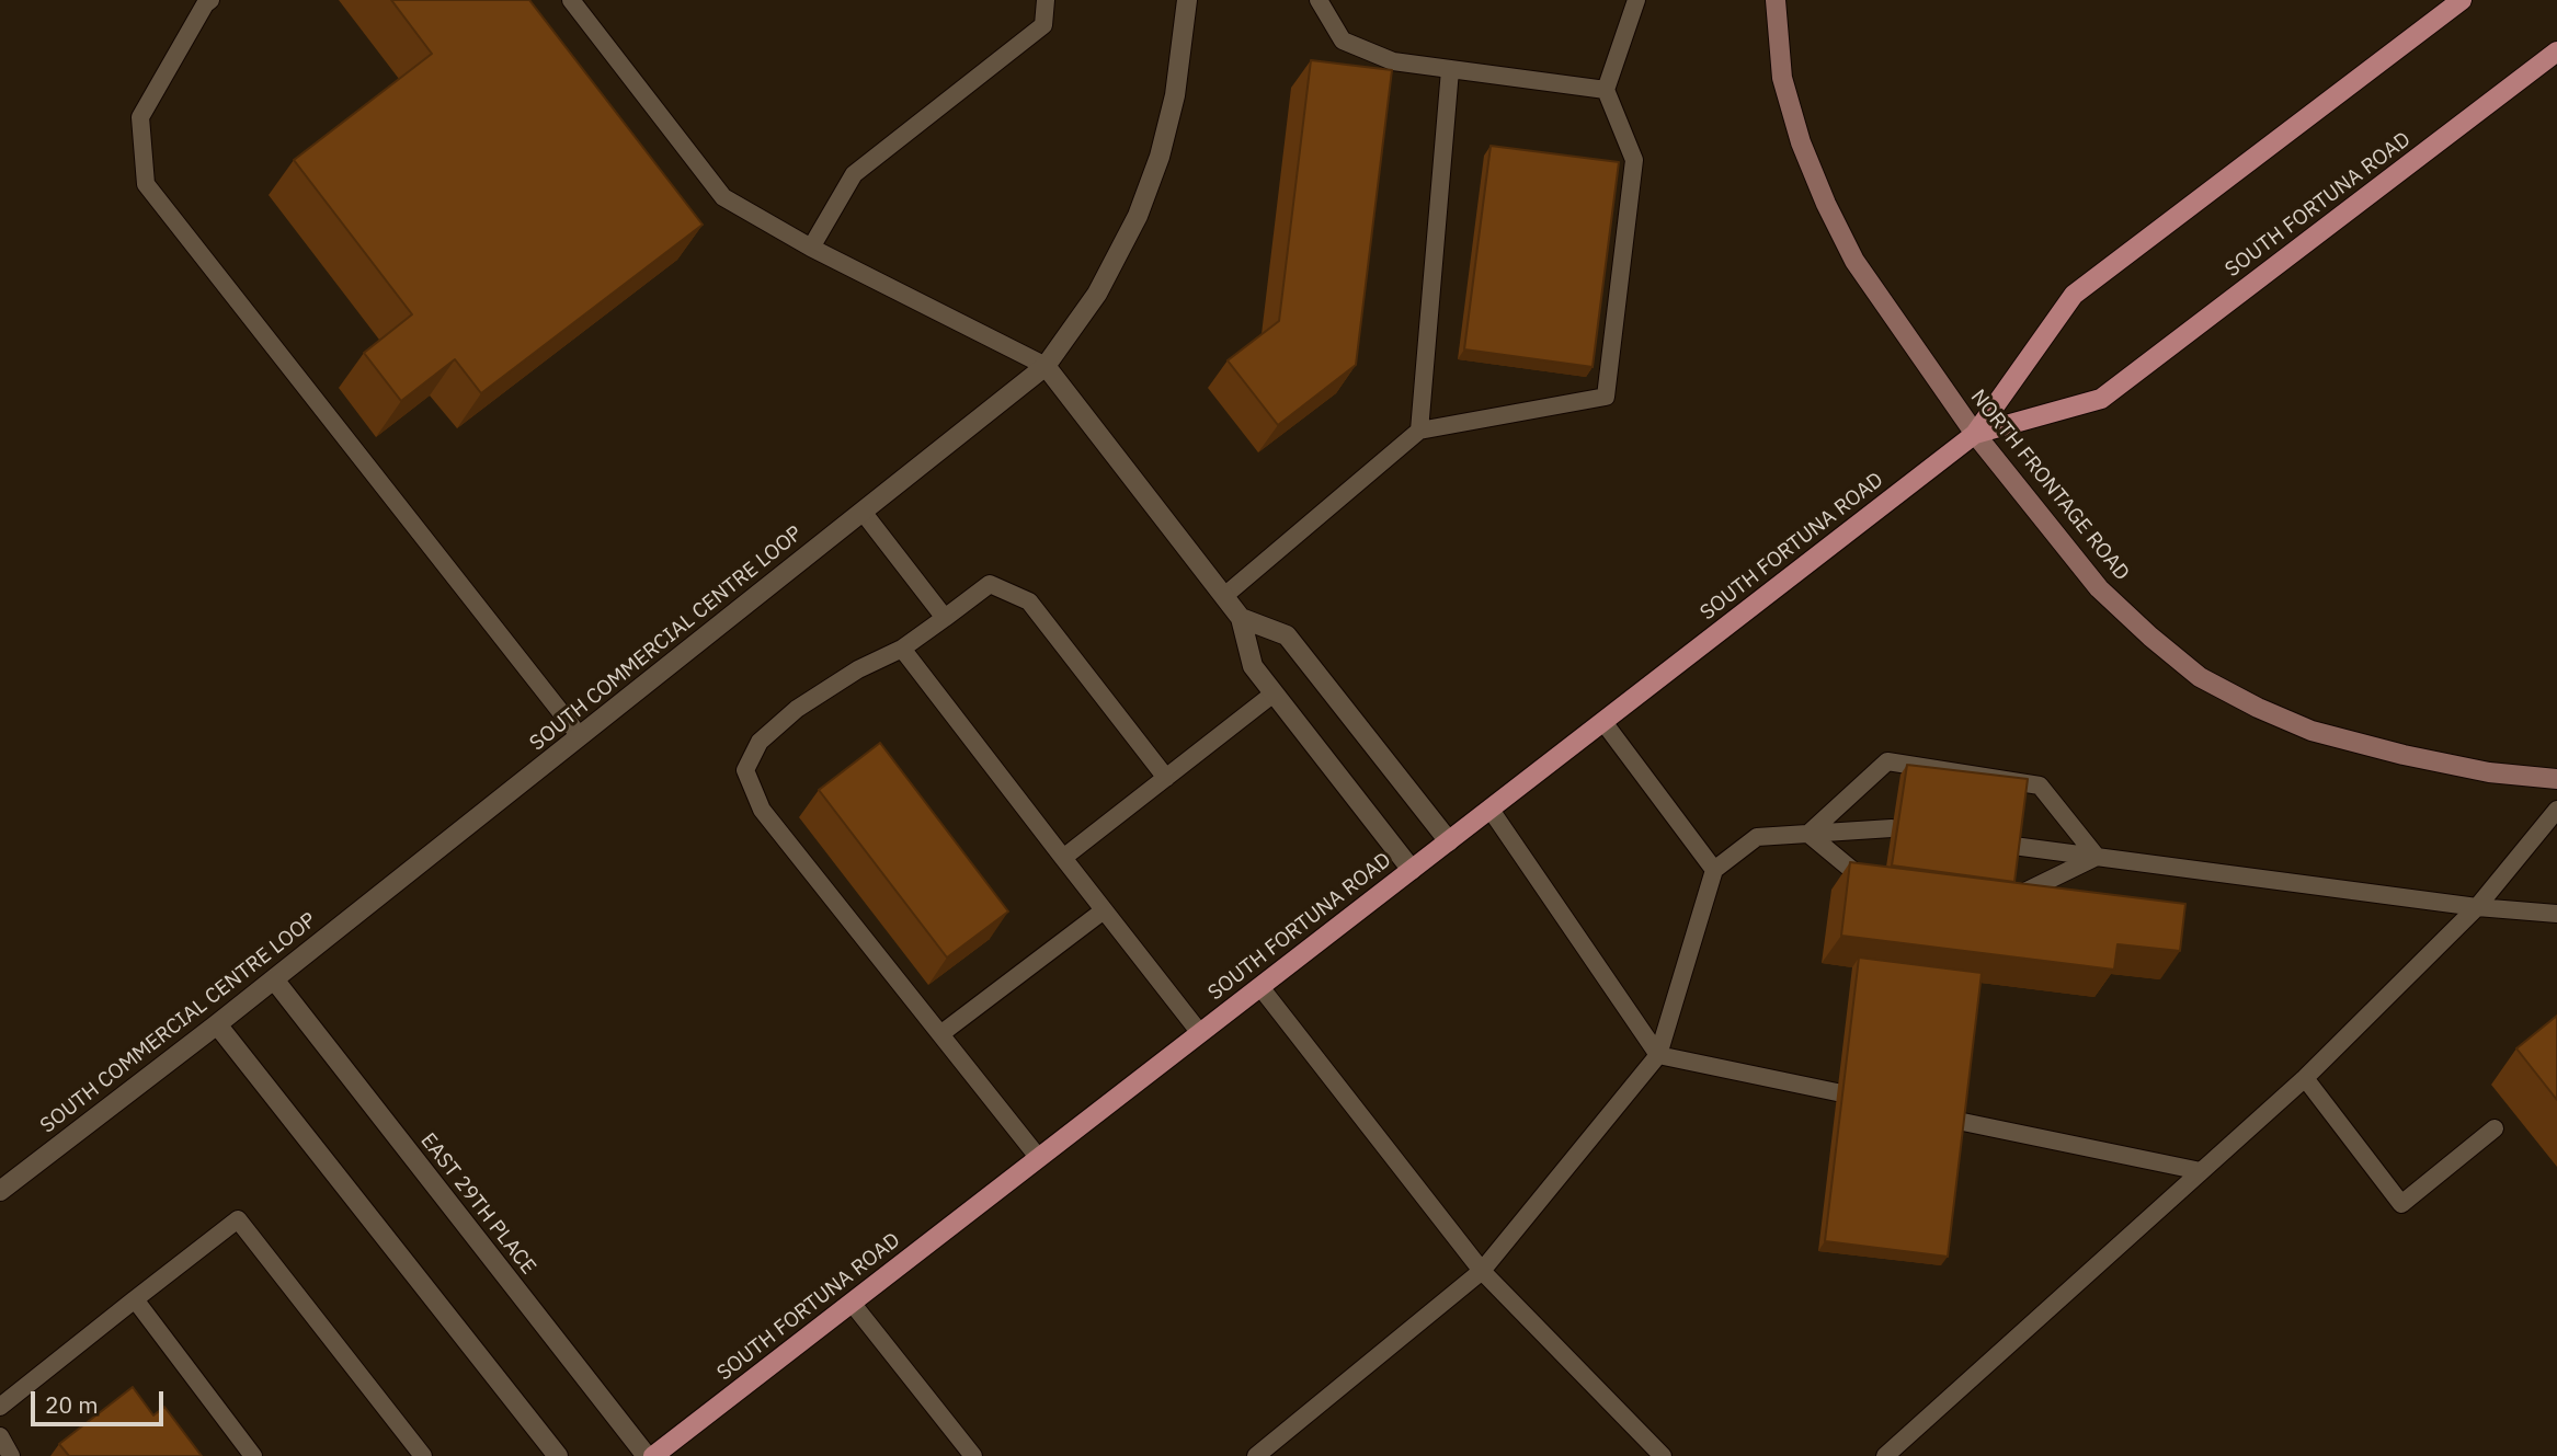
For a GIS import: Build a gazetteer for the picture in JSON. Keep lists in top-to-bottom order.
{
  "streets": {
    "main road": ["SOUTH FORTUNA ROAD", "NORTH FRONTAGE ROAD"],
    "street": ["SOUTH COMMERCIAL CENTRE LOOP", "EAST 29TH PLACE"]
  },
  "crossings": [
    ["SOUTH FORTUNA ROAD", "NORTH FRONTAGE ROAD"],
    ["SOUTH COMMERCIAL CENTRE LOOP", "EAST 29TH PLACE"]
  ],
  "scale_bar": "20 m"
}
